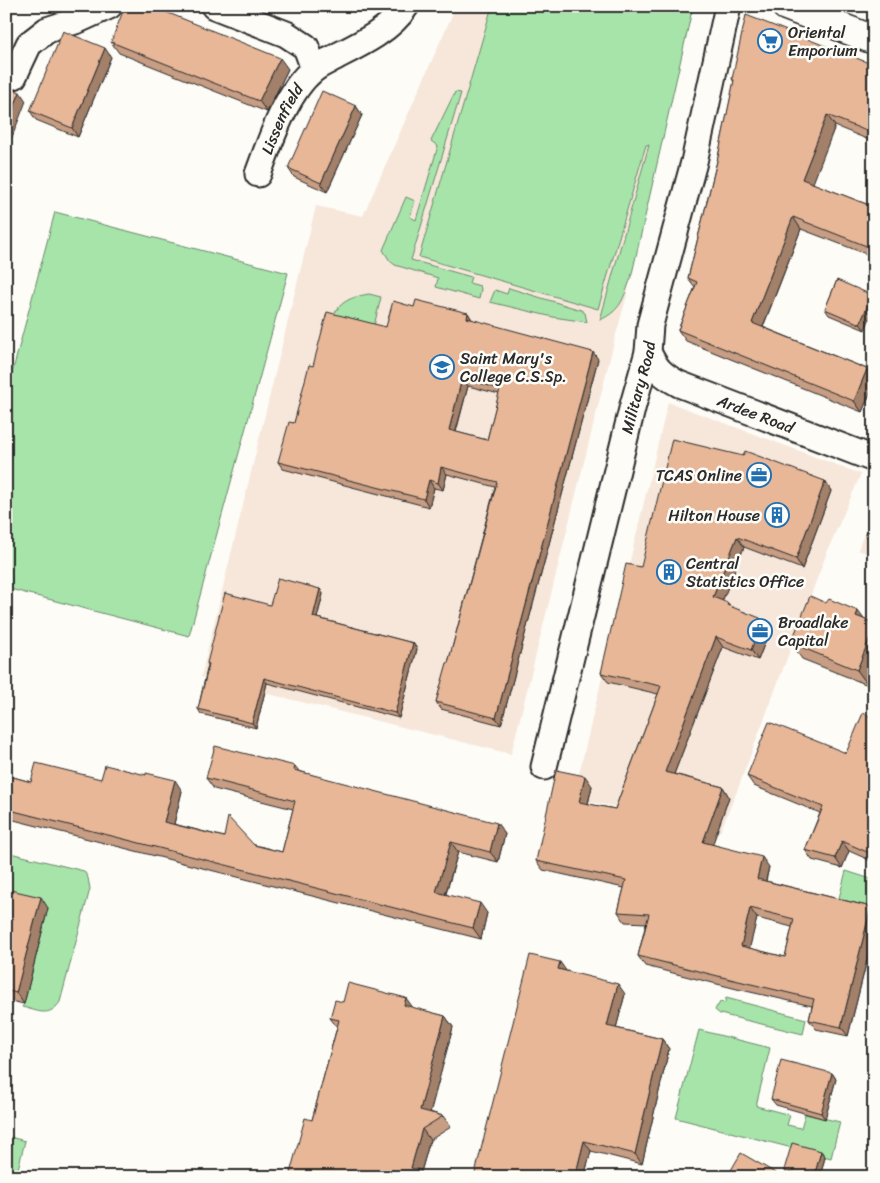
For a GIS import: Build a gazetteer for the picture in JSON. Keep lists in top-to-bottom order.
{
  "streets": {
    "street": ["Lissenfield", "Military Road", "Ardee Road"]
  },
  "crossings": [
    ["Military Road", "Ardee Road"]
  ],
  "places": {
    "supermarket": ["Oriental Emporium"],
    "school or university": ["Saint Mary's College C.S.Sp."],
    "office": ["TCAS Online", "Broadlake Capital"],
    "building": ["Hilton House", "Central Statistics Office"]
  }
}
